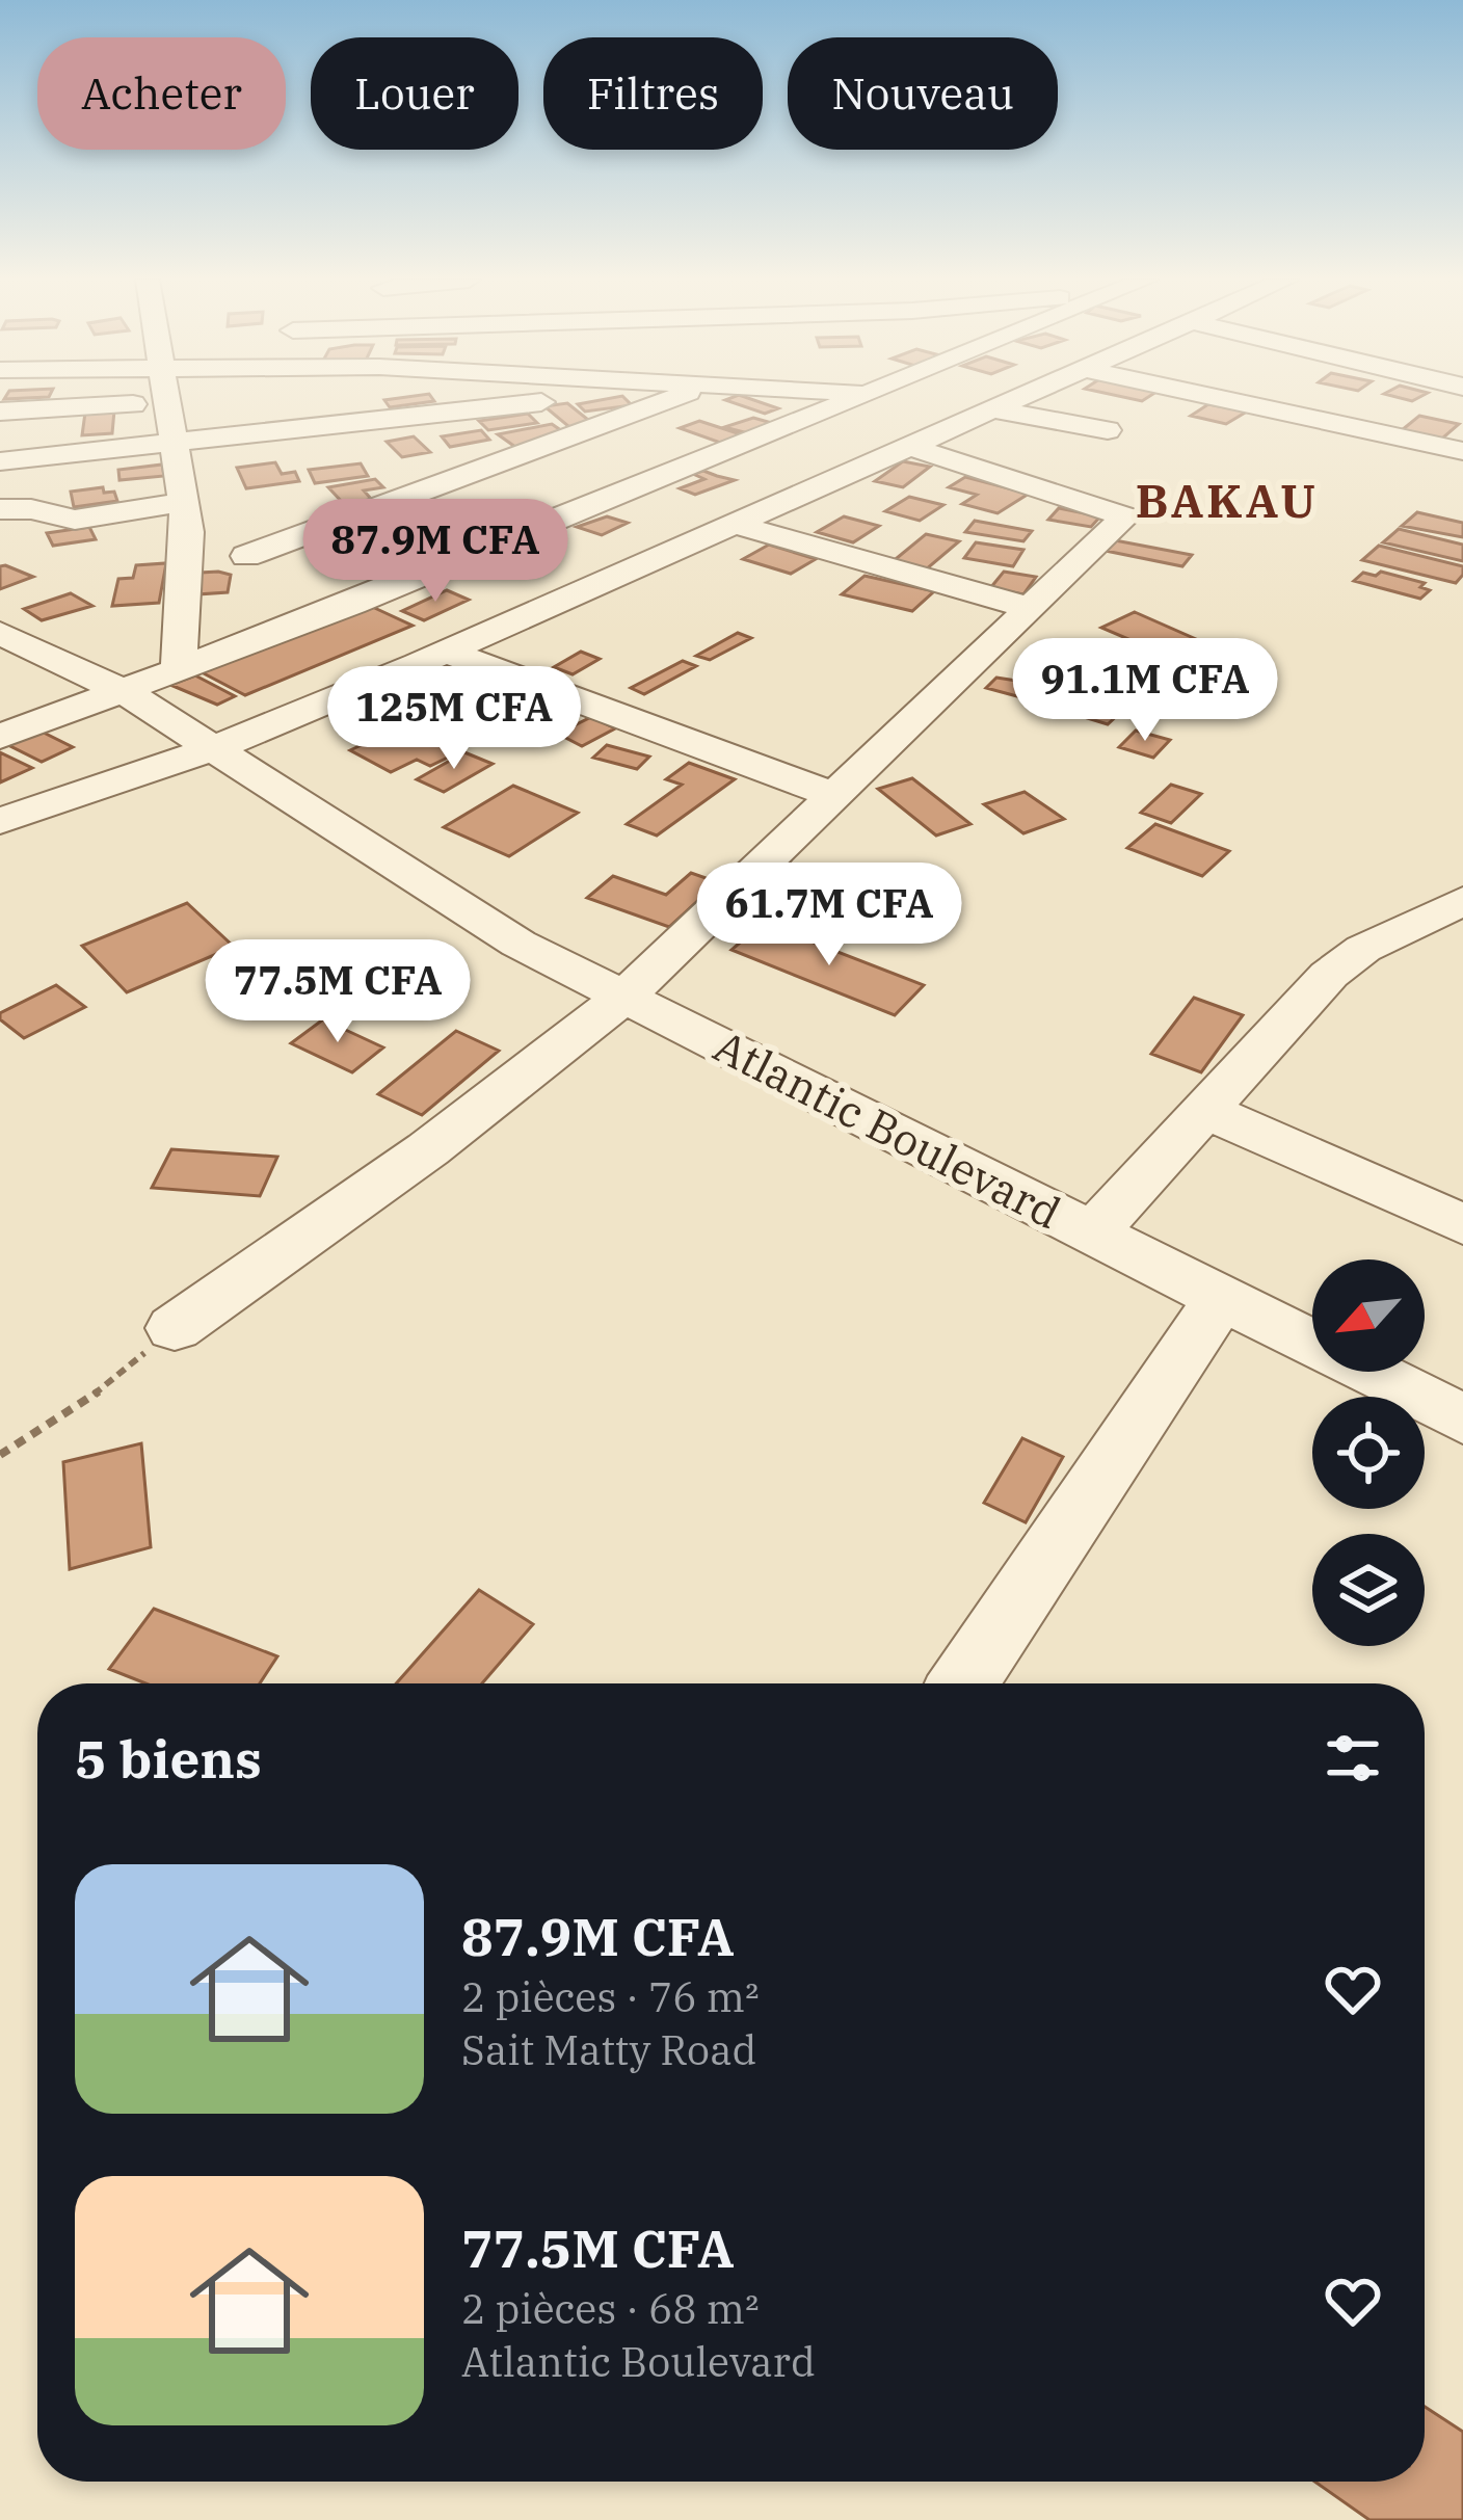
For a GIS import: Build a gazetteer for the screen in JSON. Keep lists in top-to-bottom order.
{
  "streets": {
    "street": ["Atlantic Boulevard"]
  },
  "districts": ["BAKAU"],
  "north": "bottom left",
  "page": {
    "chip": [
      "Acheter",
      "Louer",
      "Filtres",
      "Nouveau"
    ],
    "price": [
      "87.9M CFA",
      "91.1M CFA",
      "125M CFA",
      "61.7M CFA",
      "77.5M CFA"
    ],
    "heading": "5 biens",
    "list": [
      {
        "name": "87.9M CFA",
        "note": "2 pièces · 76 m² · Sait Matty Road"
      },
      {
        "name": "77.5M CFA",
        "note": "2 pièces · 68 m² · Atlantic Boulevard"
      }
    ]
  }
}
